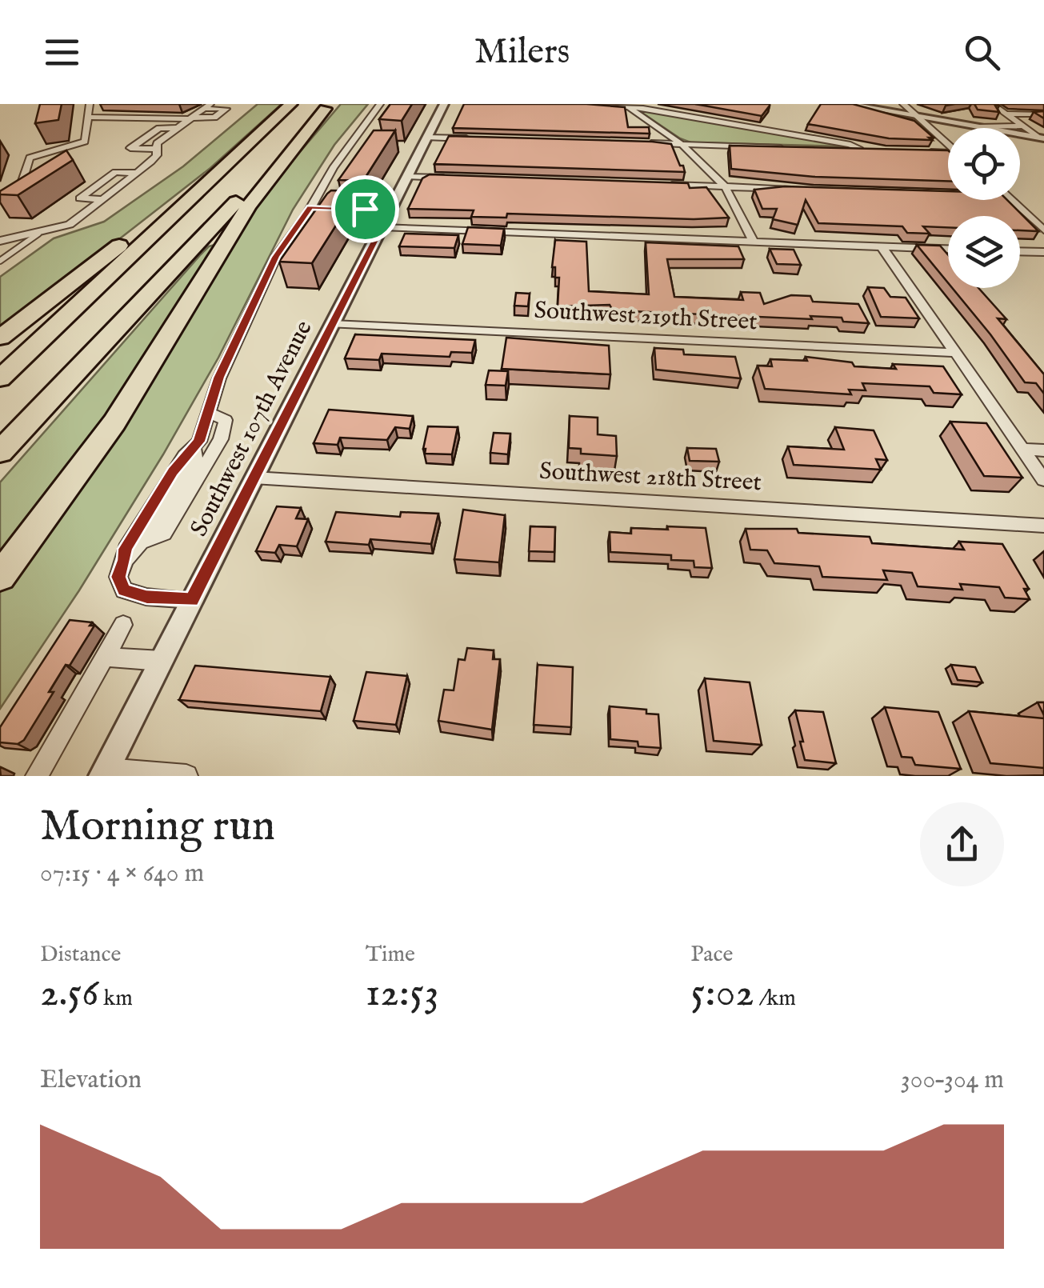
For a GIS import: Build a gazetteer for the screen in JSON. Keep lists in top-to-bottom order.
{
  "streets": {
    "street": ["Southwest 219th Street", "Southwest 107th Avenue", "Southwest 218th Street"]
  },
  "crossings": [
    ["Southwest 219th Street", "Southwest 107th Avenue"],
    ["Southwest 107th Avenue", "Southwest 218th Street"]
  ],
  "page": {
    "header": "Milers",
    "heading": ["Morning run", "07:15 · 4 × 640 m"],
    "stats": [
      ["Distance", "2.56 km"],
      ["Time", "12:53"],
      ["Pace", "5:02 /km"]
    ],
    "chart": ["Elevation", "300–304 m"]
  }
}
